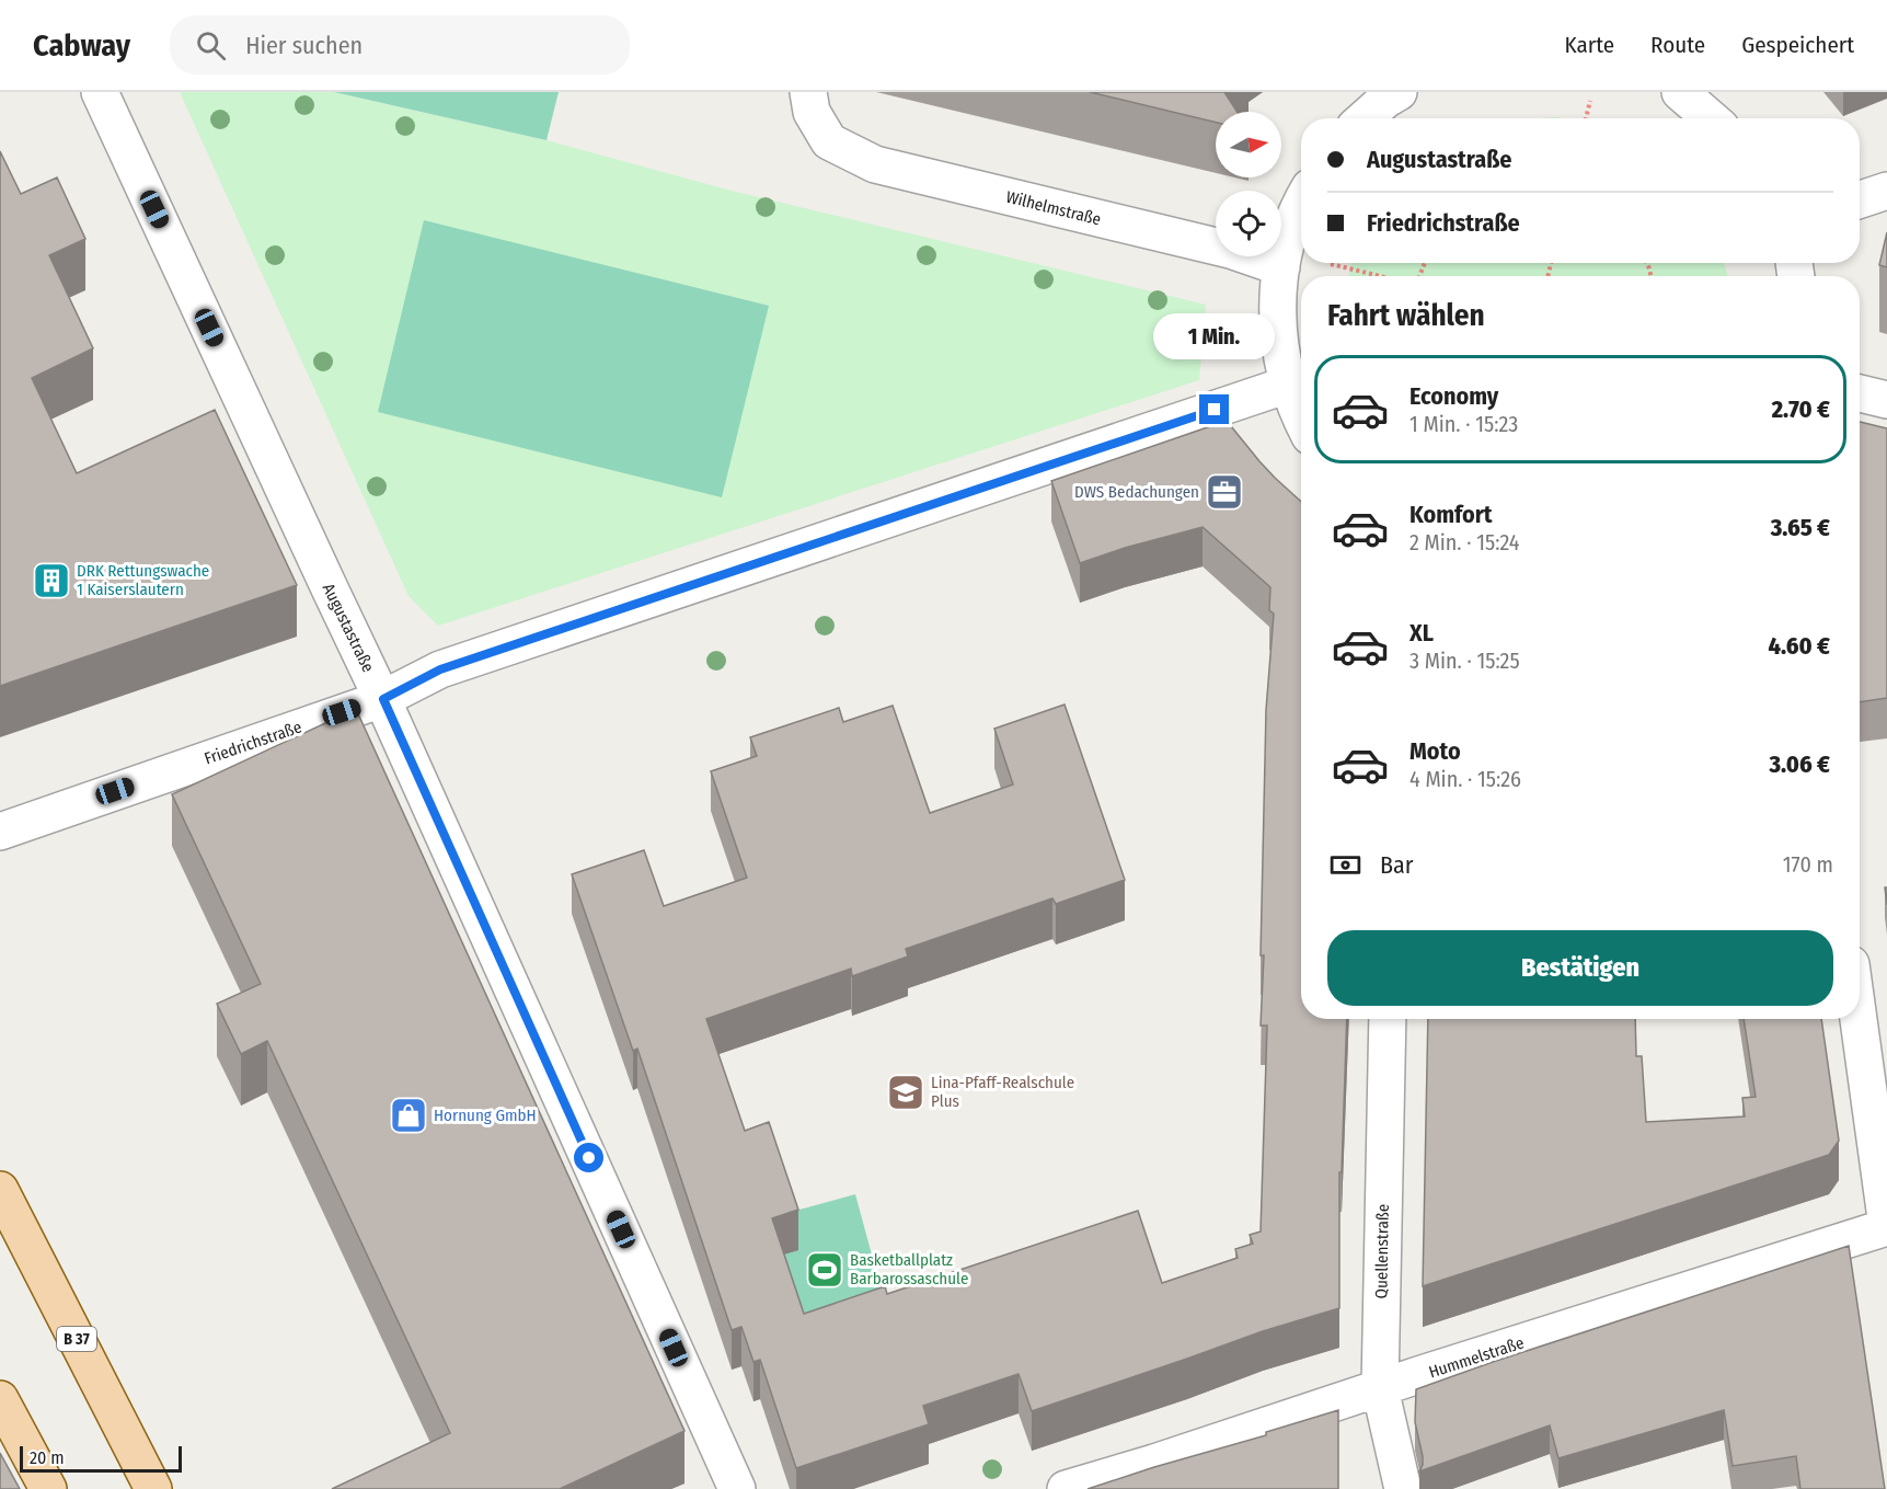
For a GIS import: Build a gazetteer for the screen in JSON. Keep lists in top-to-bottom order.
{
  "streets": {
    "main road": ["B 37"],
    "street": [
      "Wilhelmstraße",
      "Augustastraße",
      "Friedrichstraße",
      "Quellenstraße",
      "Hummelstraße"
    ]
  },
  "crossings": [
    ["Augustastraße", "Friedrichstraße"],
    ["Quellenstraße", "Hummelstraße"]
  ],
  "places": {
    "office": ["DWS Bedachungen"],
    "building": ["DRK Rettungswache 1 Kaiserslautern"],
    "school or university": ["Lina-Pfaff-Realschule Plus"],
    "shop": ["Hornung GmbH"],
    "sports": ["Basketballplatz Barbarossaschule"]
  },
  "scale_bar": "20 m",
  "north": "right",
  "page": {
    "header": "Cabway",
    "search": "Hier suchen",
    "nav": ["Karte", "Route", "Gespeichert"],
    "banner": ["Augustastraße", "Friedrichstraße"],
    "heading": "Fahrt wählen",
    "bubble": "1 Min.",
    "list": [
      {
        "name": "Economy",
        "note": "1 Min. · 15:23",
        "value": "2.70 €"
      },
      {
        "name": "Komfort",
        "note": "2 Min. · 15:24",
        "value": "3.65 €"
      },
      {
        "name": "XL",
        "note": "3 Min. · 15:25",
        "value": "4.60 €"
      },
      {
        "name": "Moto",
        "note": "4 Min. · 15:26",
        "value": "3.06 €"
      }
    ],
    "pay": ["Bar", "170 m"],
    "buttons": "Bestätigen",
    "scale": "20 m"
  }
}
